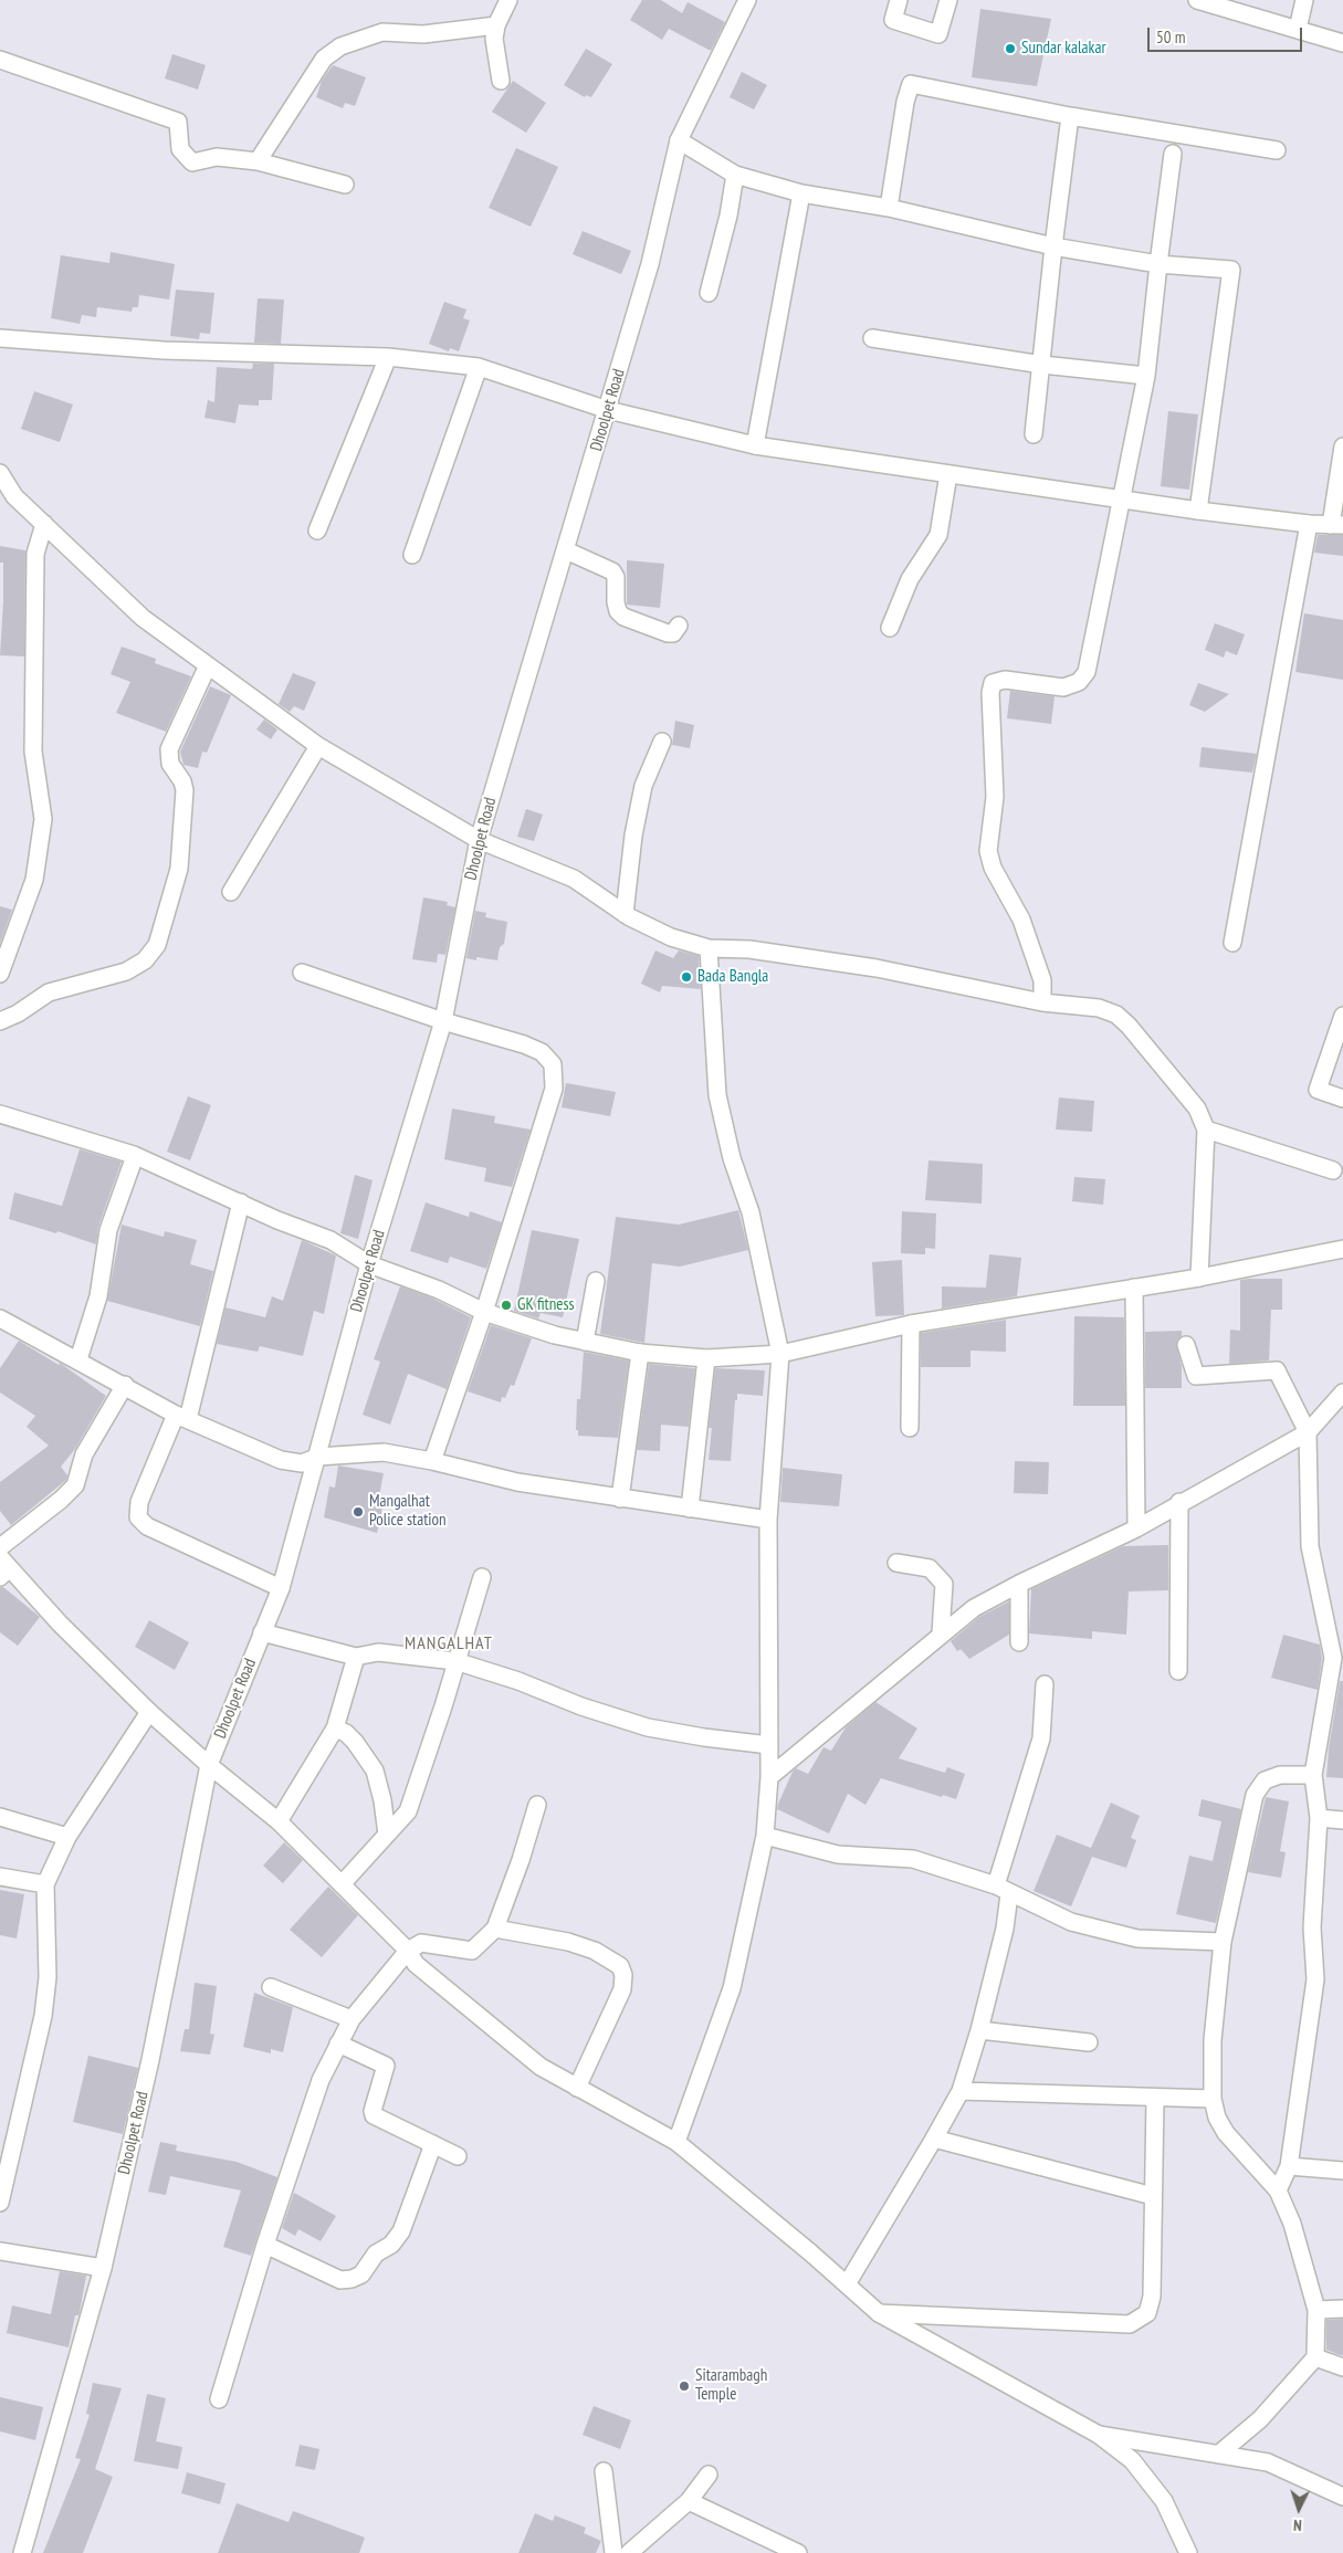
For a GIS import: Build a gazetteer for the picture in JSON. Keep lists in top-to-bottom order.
{
  "streets": {
    "street": ["Dhoolpet Road"]
  },
  "districts": ["MANGALHAT"],
  "places": [
    "Sundar kalakar",
    "Bada Bangla",
    "GK fitness",
    "Mangalhat Police station",
    "Sitarambagh Temple"
  ],
  "scale_bar": "50 m",
  "north": "bottom"
}
